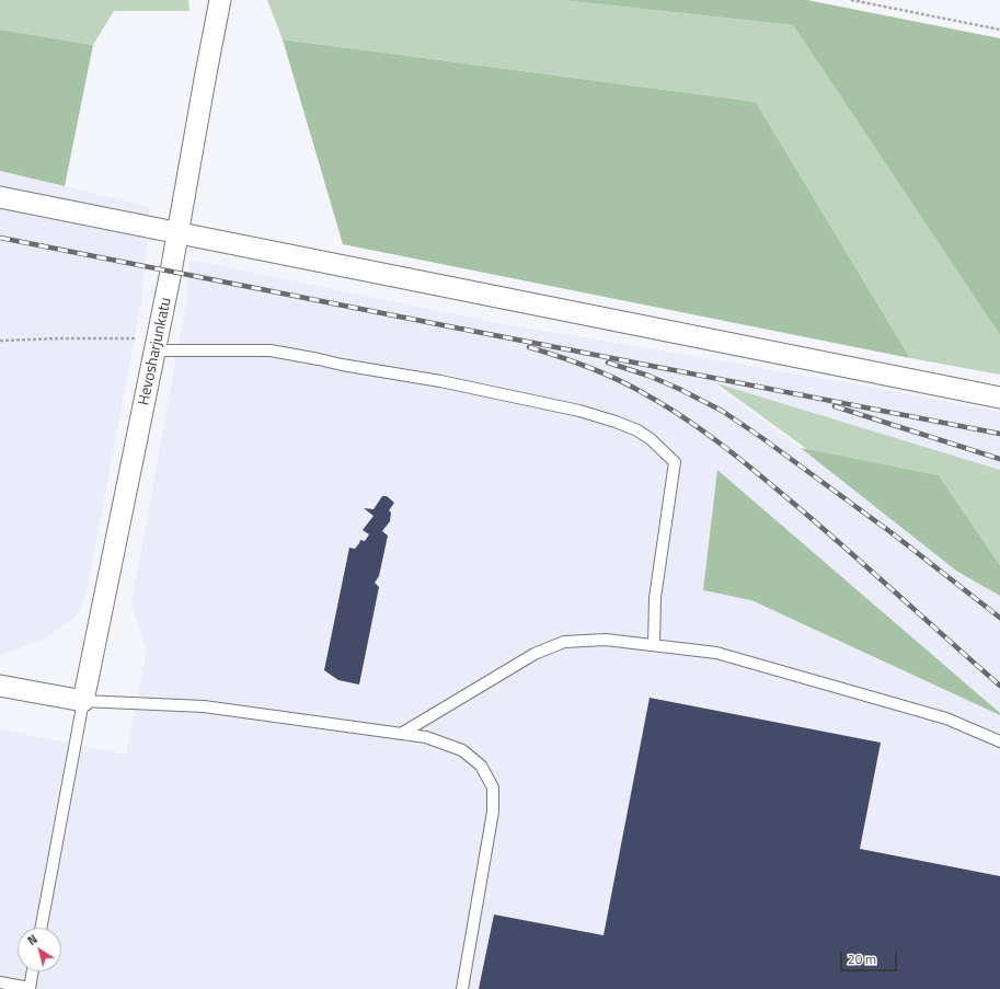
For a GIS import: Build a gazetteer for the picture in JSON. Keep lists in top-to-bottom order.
{
  "streets": {
    "street": ["Hevosharjunkatu"]
  },
  "scale_bar": "20 m",
  "north": "top left"
}
